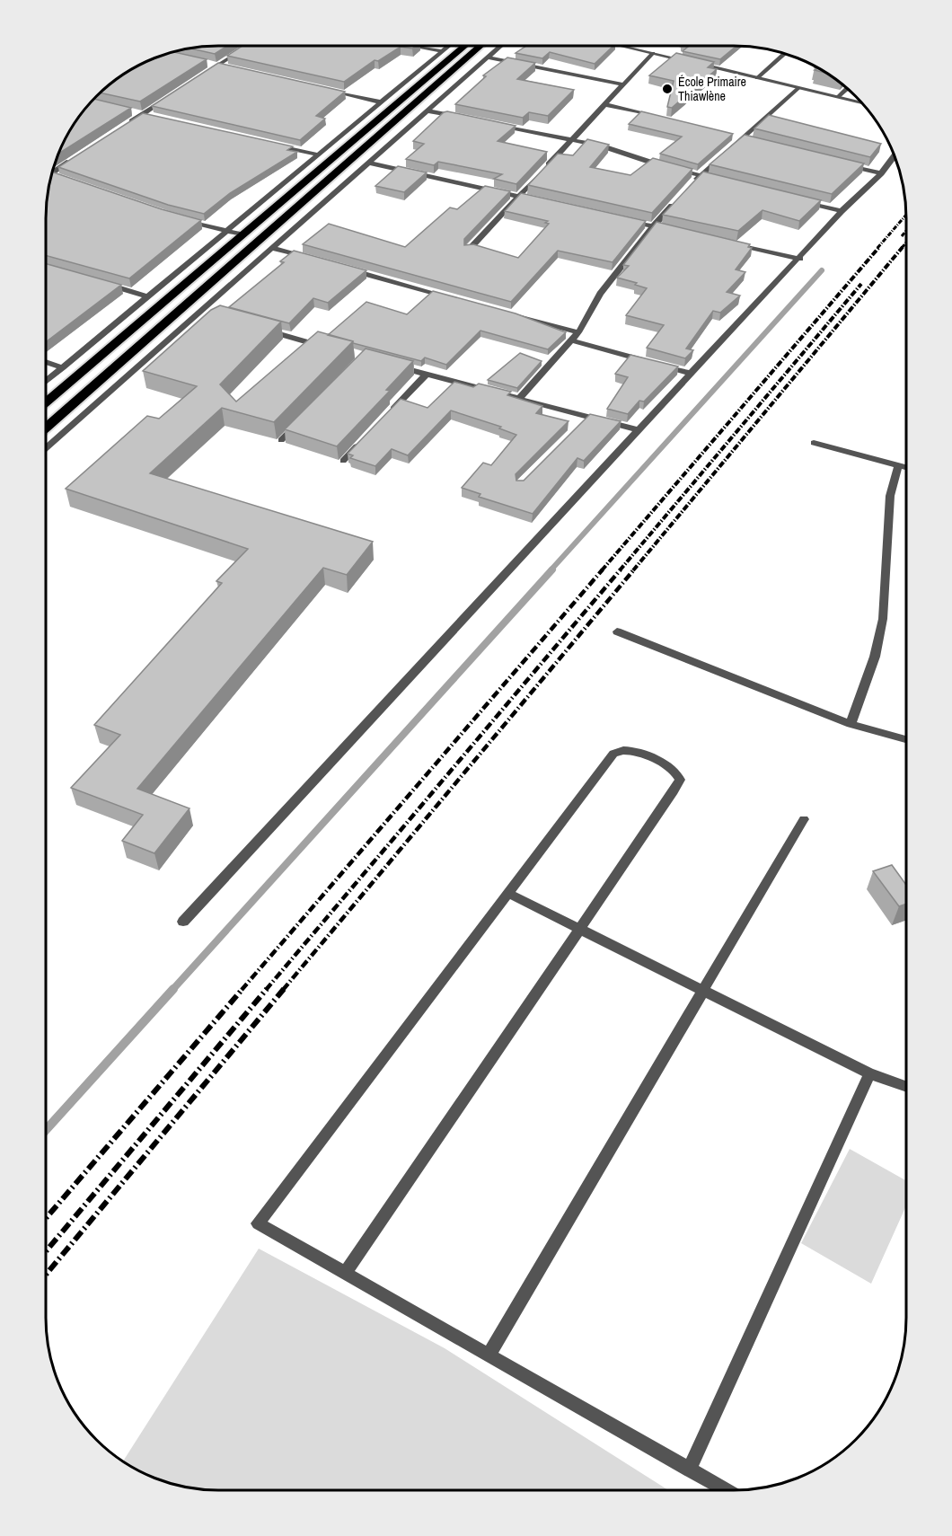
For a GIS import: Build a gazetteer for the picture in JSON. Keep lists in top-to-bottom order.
{
  "places": ["École Primaire Thiawlène"]
}
